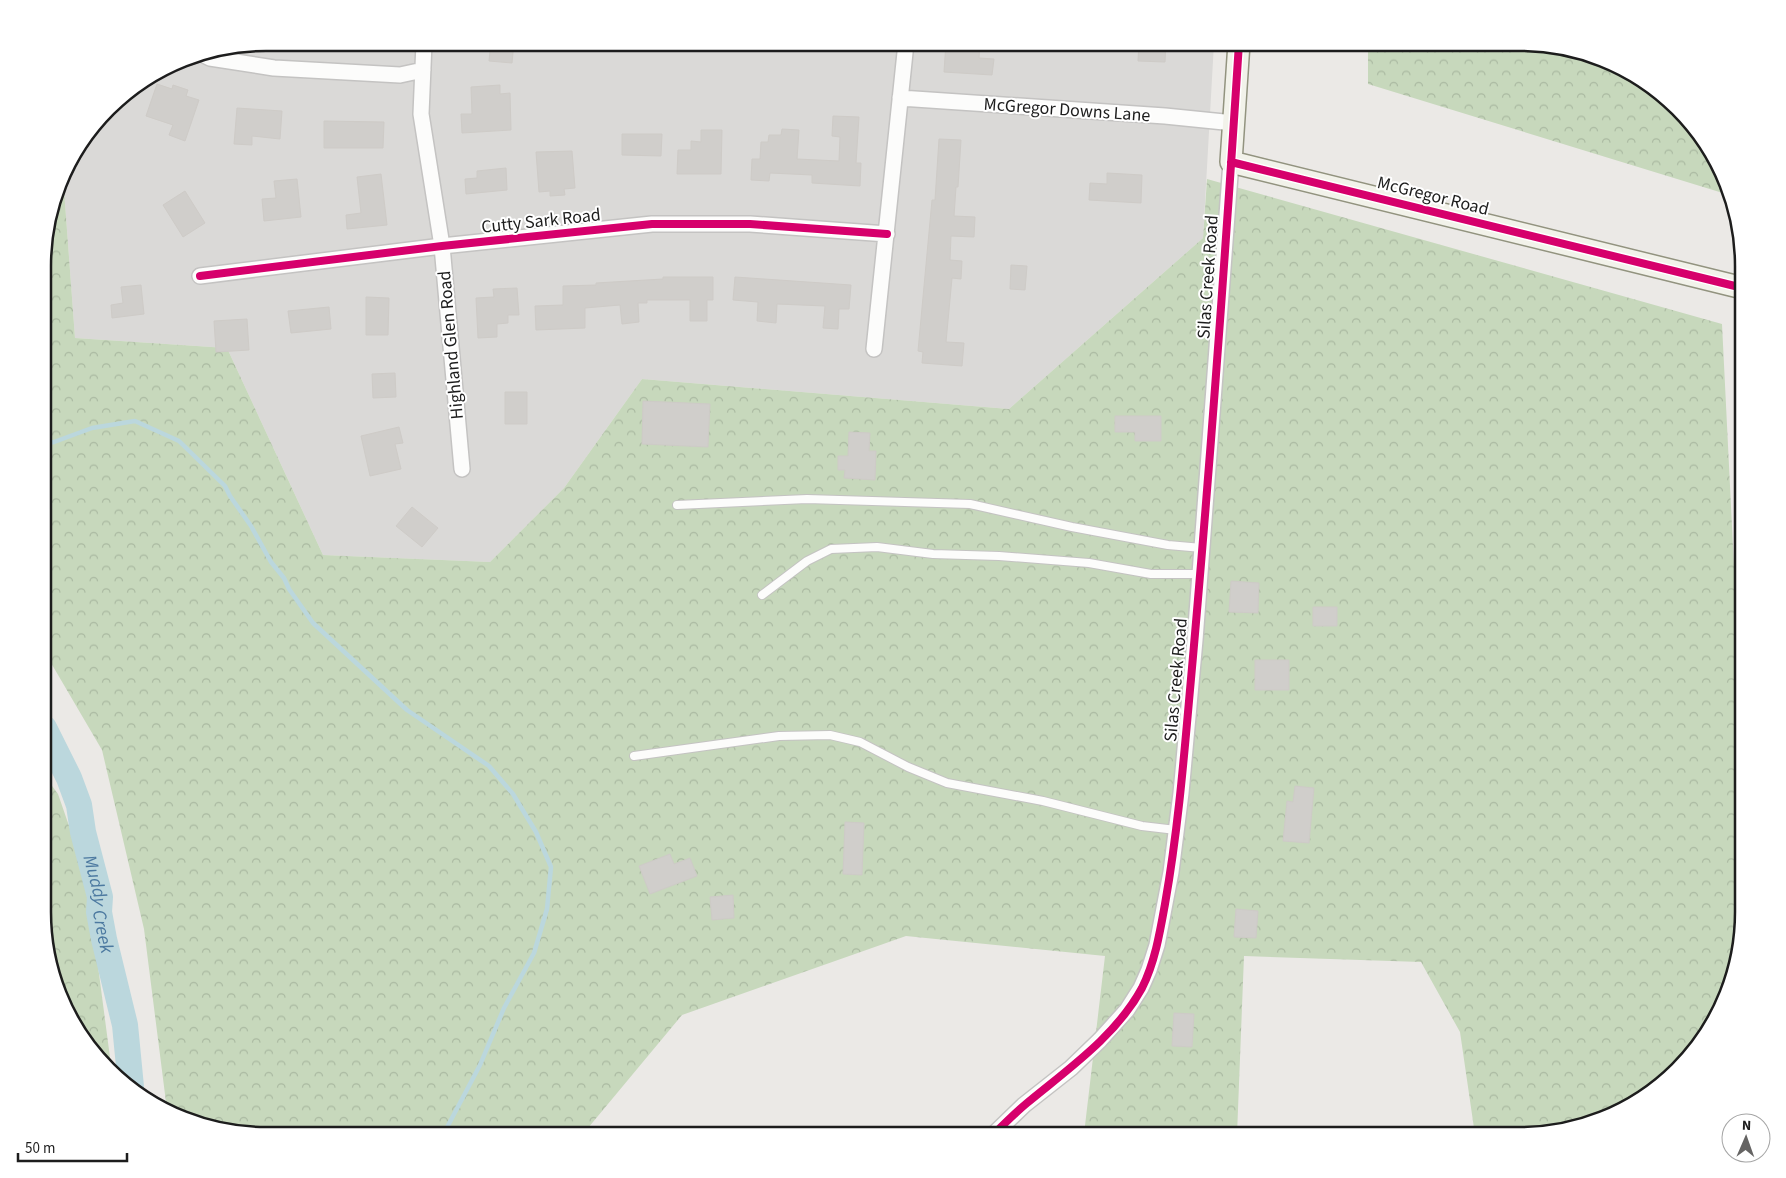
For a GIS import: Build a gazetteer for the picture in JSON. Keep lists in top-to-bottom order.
{
  "streets": {
    "street": [
      "McGregor Downs Lane",
      "McGregor Road",
      "Cutty Sark Road",
      "Silas Creek Road",
      "Highland Glen Road"
    ]
  },
  "crossings": [
    ["McGregor Road", "Silas Creek Road"],
    ["Cutty Sark Road", "Highland Glen Road"]
  ],
  "water": ["Muddy Creek"],
  "scale_bar": "50 m",
  "north": "top"
}
